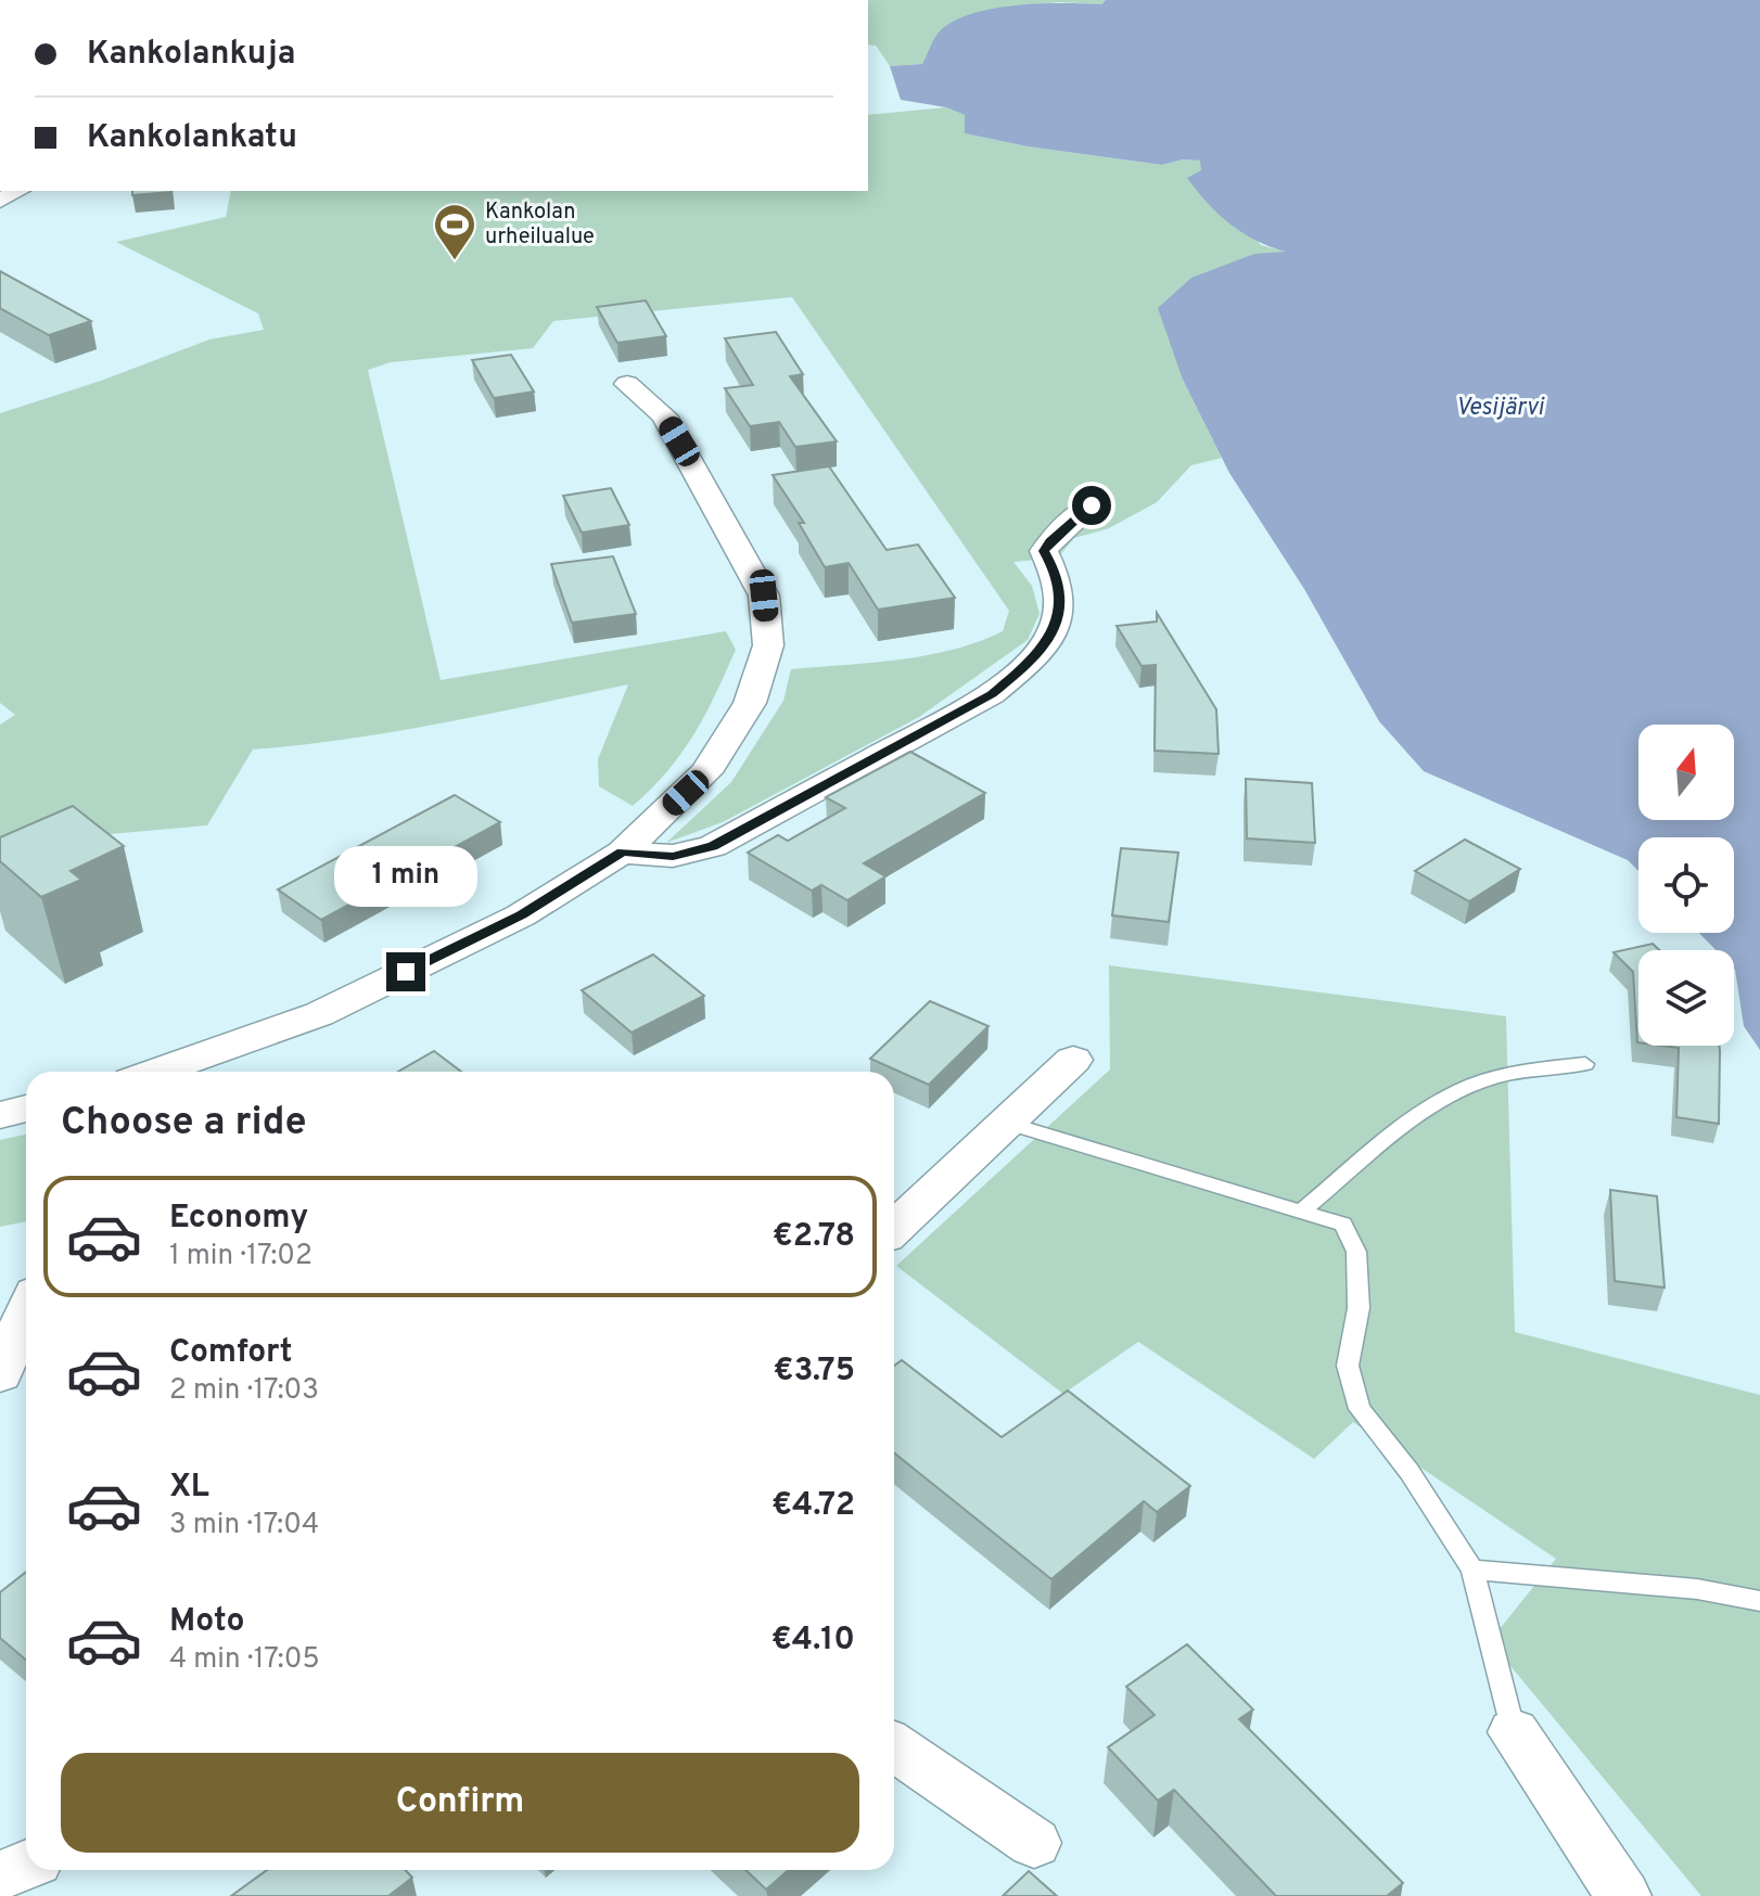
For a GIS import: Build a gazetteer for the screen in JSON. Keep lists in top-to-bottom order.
{
  "water": ["Vesijärvi"],
  "places": {
    "sports": ["Kankolan urheilualue"]
  },
  "north": "top",
  "page": {
    "banner": ["Kankolankuja", "Kankolankatu"],
    "bubble": "1 min",
    "heading": "Choose a ride",
    "list": [
      {
        "name": "Economy",
        "note": "1 min · 17:02",
        "value": "€2.78"
      },
      {
        "name": "Comfort",
        "note": "2 min · 17:03",
        "value": "€3.75"
      },
      {
        "name": "XL",
        "note": "3 min · 17:04",
        "value": "€4.72"
      },
      {
        "name": "Moto",
        "note": "4 min · 17:05",
        "value": "€4.10"
      }
    ],
    "buttons": "Confirm"
  }
}
